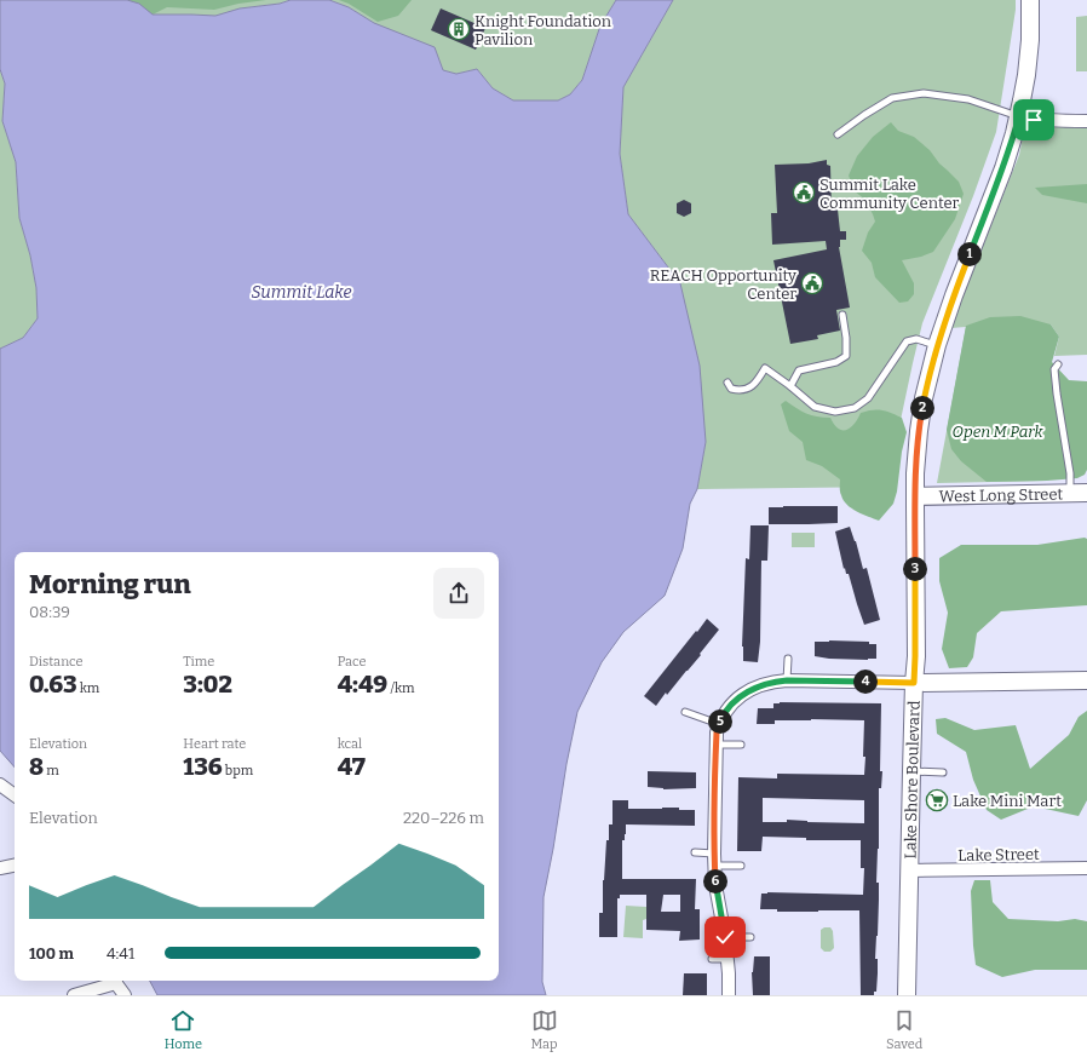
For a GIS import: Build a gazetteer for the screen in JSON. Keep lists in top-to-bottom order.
{
  "streets": {
    "main road": ["West Long Street", "Lake Shore Boulevard"],
    "street": ["Lake Street"]
  },
  "crossings": [
    ["West Long Street", "Lake Shore Boulevard"],
    ["Lake Shore Boulevard", "Lake Street"]
  ],
  "water": ["Summit Lake"],
  "parks": ["Open M Park"],
  "places": {
    "building": ["Knight Foundation Pavilion"],
    "public building": ["Summit Lake Community Center", "REACH Opportunity Center"],
    "supermarket": ["Lake Mini Mart"]
  },
  "page": {
    "pins": [
      "1",
      "2",
      "3",
      "4",
      "5",
      "6"
    ],
    "heading": ["Morning run", "08:39"],
    "stats": [
      ["Distance", "0.63 km"],
      ["Time", "3:02"],
      ["Pace", "4:49 /km"],
      ["Elevation", "8 m"],
      ["Heart rate", "136 bpm"],
      ["kcal", "47"]
    ],
    "chart": ["Elevation", "220–226 m"],
    "list": [
      {
        "name": "100 m",
        "note": "4:41"
      }
    ],
    "tabs": ["Home", "Map", "Saved"]
  }
}
